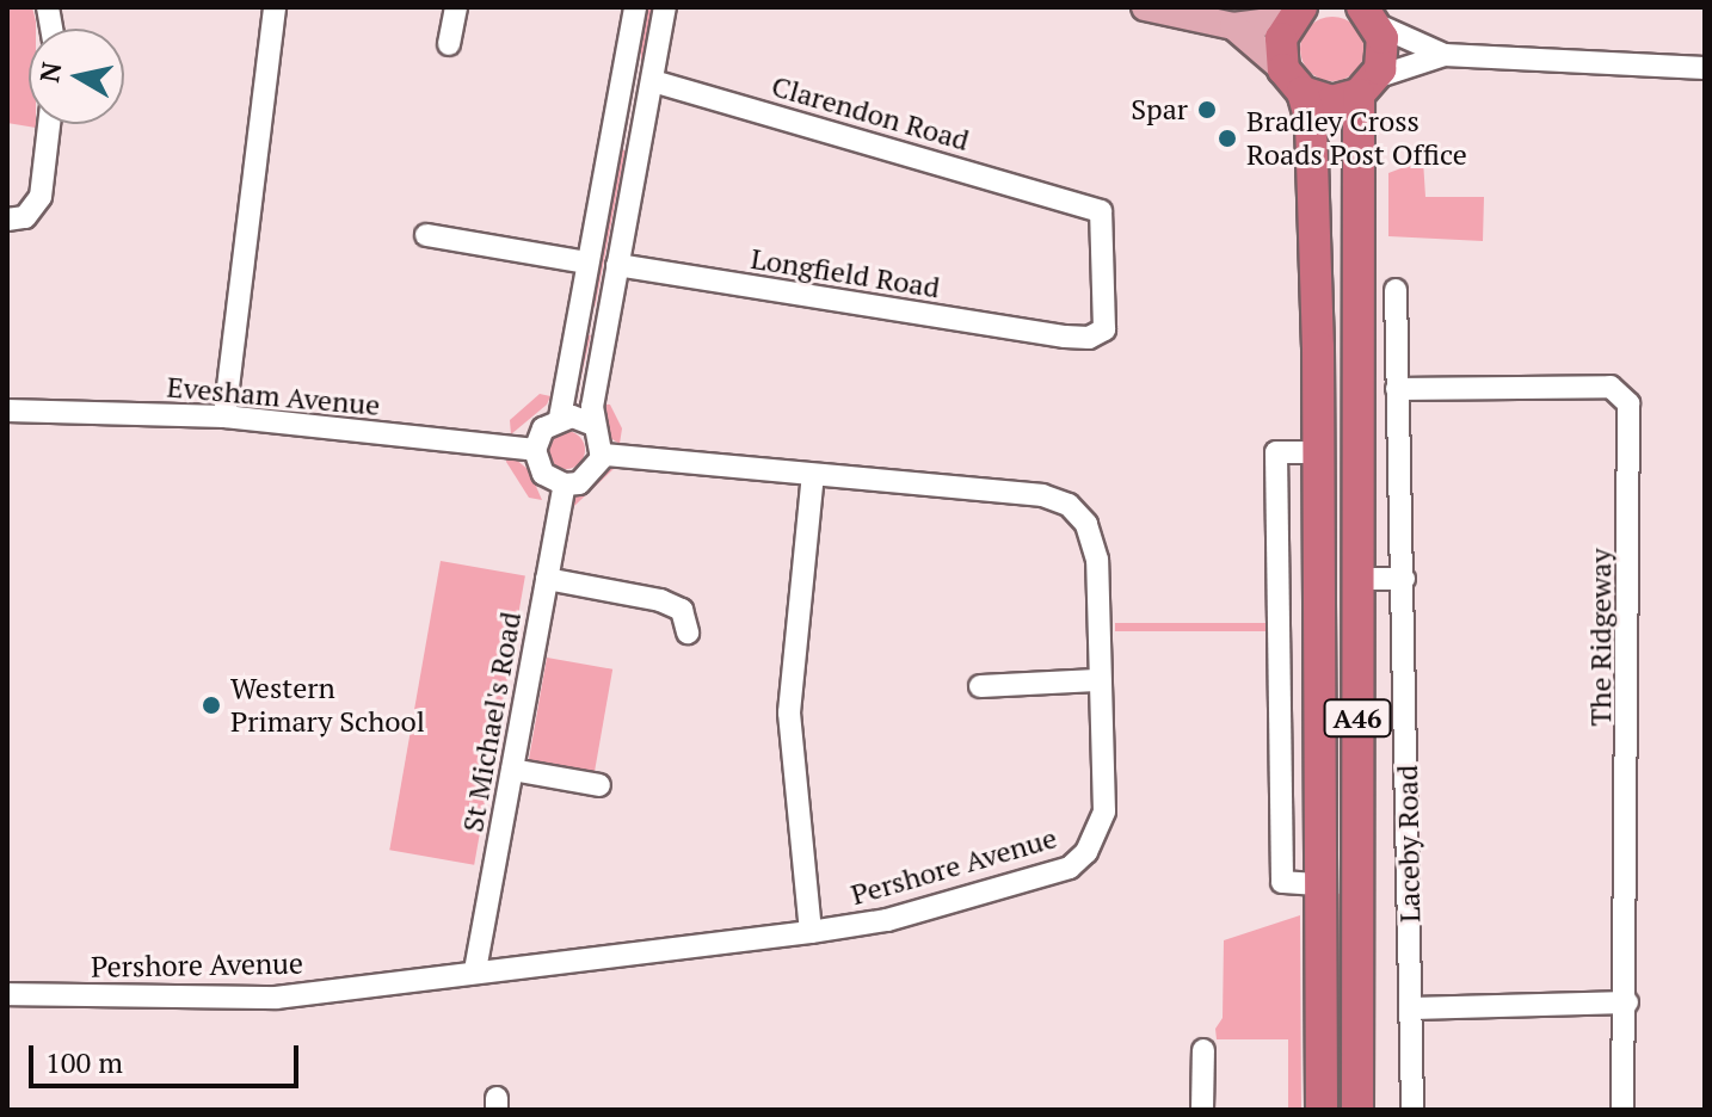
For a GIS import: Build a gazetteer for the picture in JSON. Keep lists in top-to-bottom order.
{
  "streets": {
    "highway": ["A46", "Laceby Road"],
    "street": [
      "Clarendon Road",
      "Longfield Road",
      "Evesham Avenue",
      "The Ridgeway",
      "St Michael's Road",
      "Pershore Avenue"
    ]
  },
  "crossings": [
    ["Clarendon Road", "Longfield Road"],
    ["Evesham Avenue", "St Michael's Road"],
    ["Evesham Avenue", "Pershore Avenue"],
    ["The Ridgeway", "Laceby Road"],
    ["A46", "Laceby Road"],
    ["St Michael's Road", "Pershore Avenue"]
  ],
  "places": ["Spar", "Bradley Cross Roads Post Office", "Western Primary School"],
  "scale_bar": "100 m",
  "north": "left"
}
